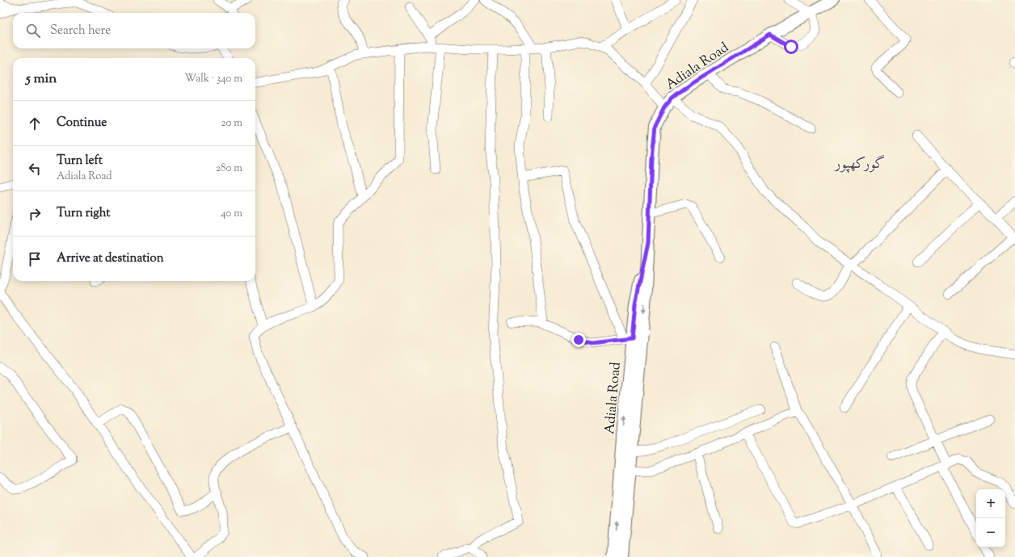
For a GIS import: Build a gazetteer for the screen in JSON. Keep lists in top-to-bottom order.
{
  "streets": {
    "main road": ["Adiala Road"]
  },
  "districts": ["گورکھپور"],
  "page": {
    "search": "Search here",
    "heading": ["5 min", "Walk · 340 m"],
    "list": [
      ["Continue", "20 m"],
      ["Turn left", "Adiala Road", "280 m"],
      ["Turn right", "40 m"],
      "Arrive at destination"
    ],
    "map_buttons": ["+", "−"]
  }
}
